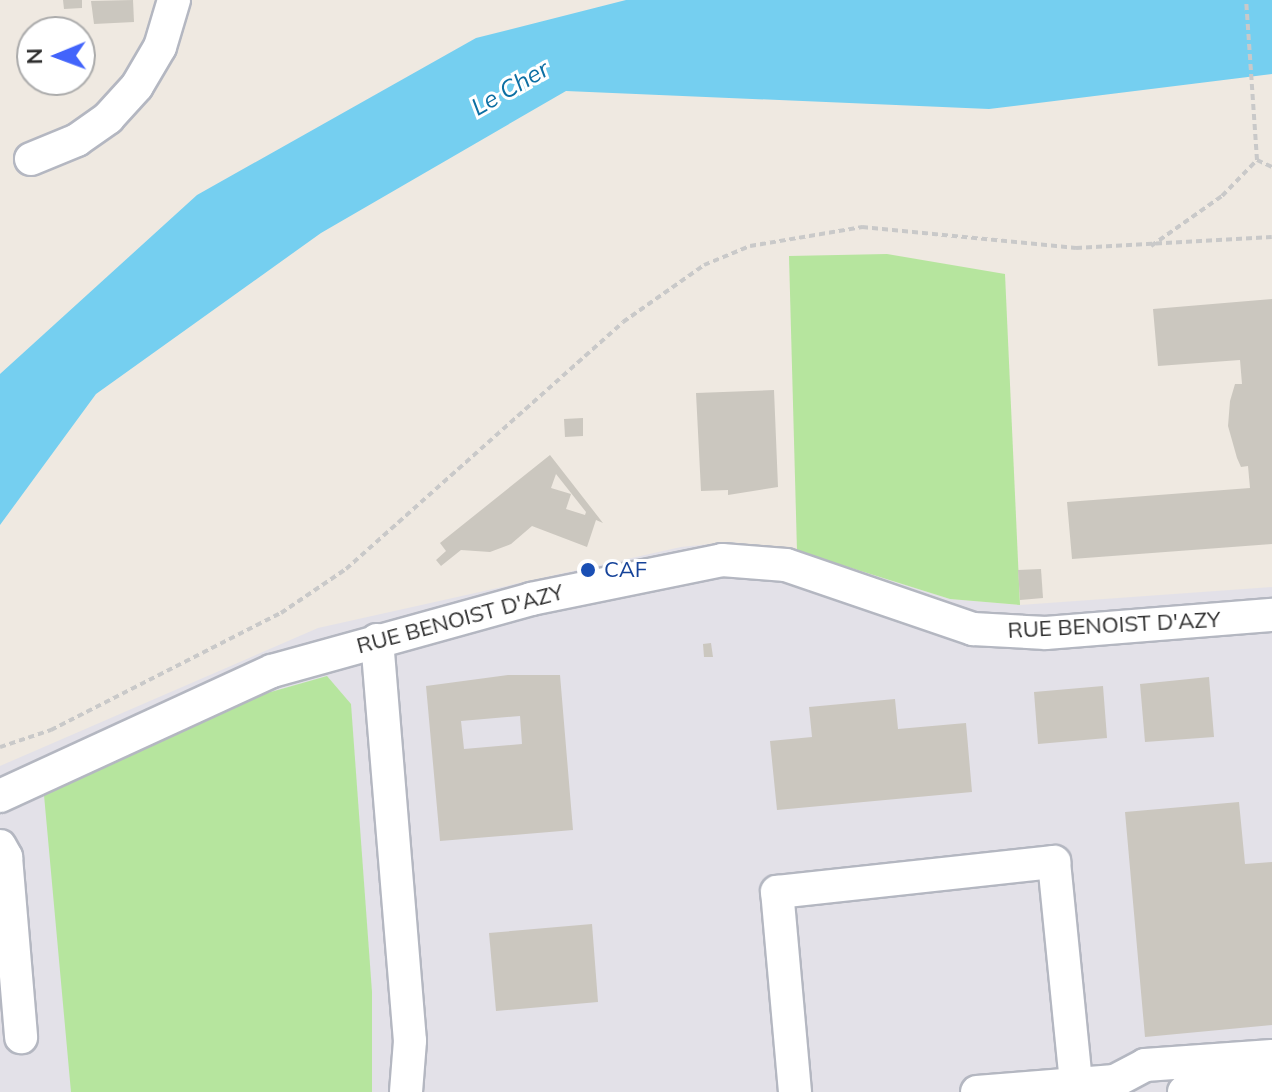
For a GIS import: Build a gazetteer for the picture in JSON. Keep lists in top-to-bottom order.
{
  "streets": {
    "street": ["RUE BENOIST D'AZY"]
  },
  "water": ["Le Cher"],
  "places": ["CAF"],
  "north": "left"
}
